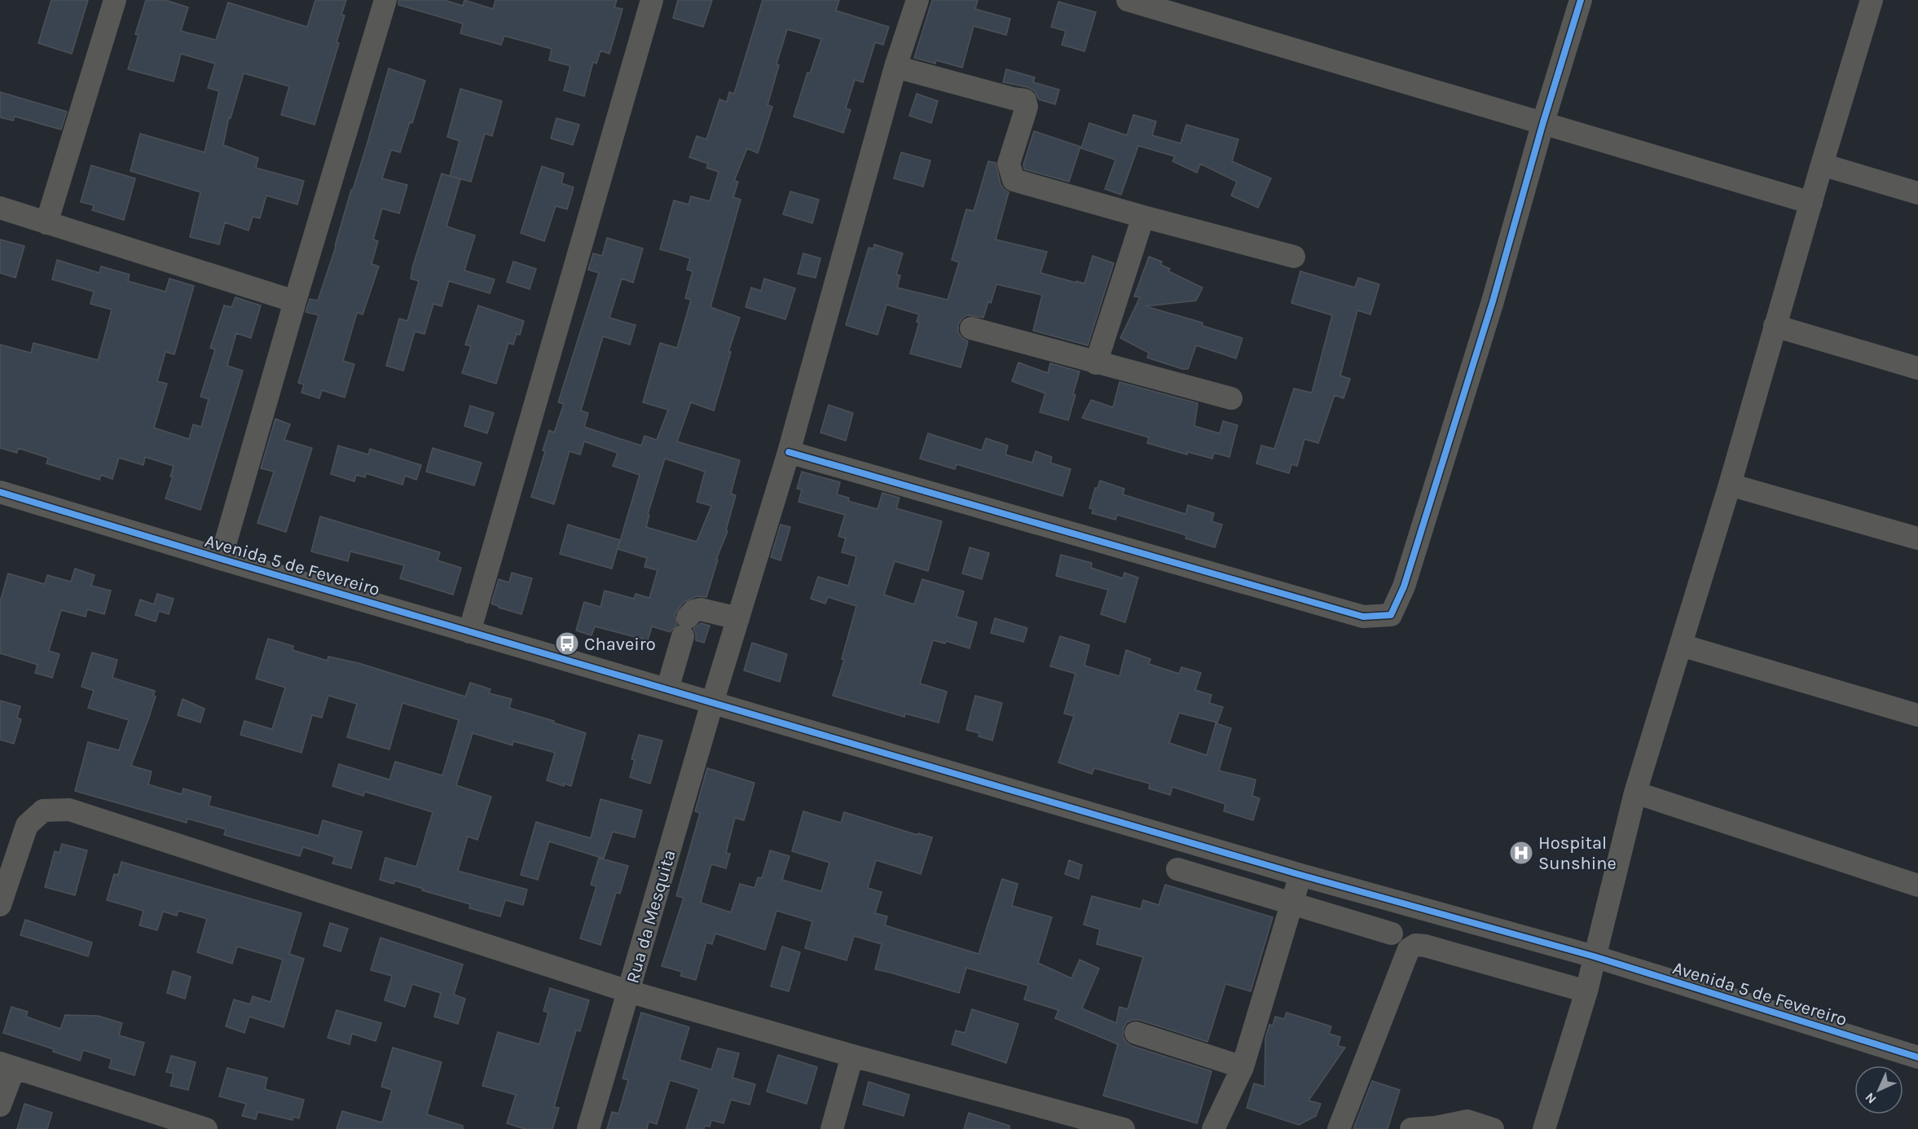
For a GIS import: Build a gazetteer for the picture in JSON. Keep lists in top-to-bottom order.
{
  "streets": {
    "street": ["Avenida 5 de Fevereiro", "Rua da Mesquita"]
  },
  "crossings": [
    ["Avenida 5 de Fevereiro", "Rua da Mesquita"]
  ],
  "places": {
    "bus stop": ["Chaveiro"],
    "hospital": ["Hospital Sunshine"]
  },
  "north": "bottom left"
}
